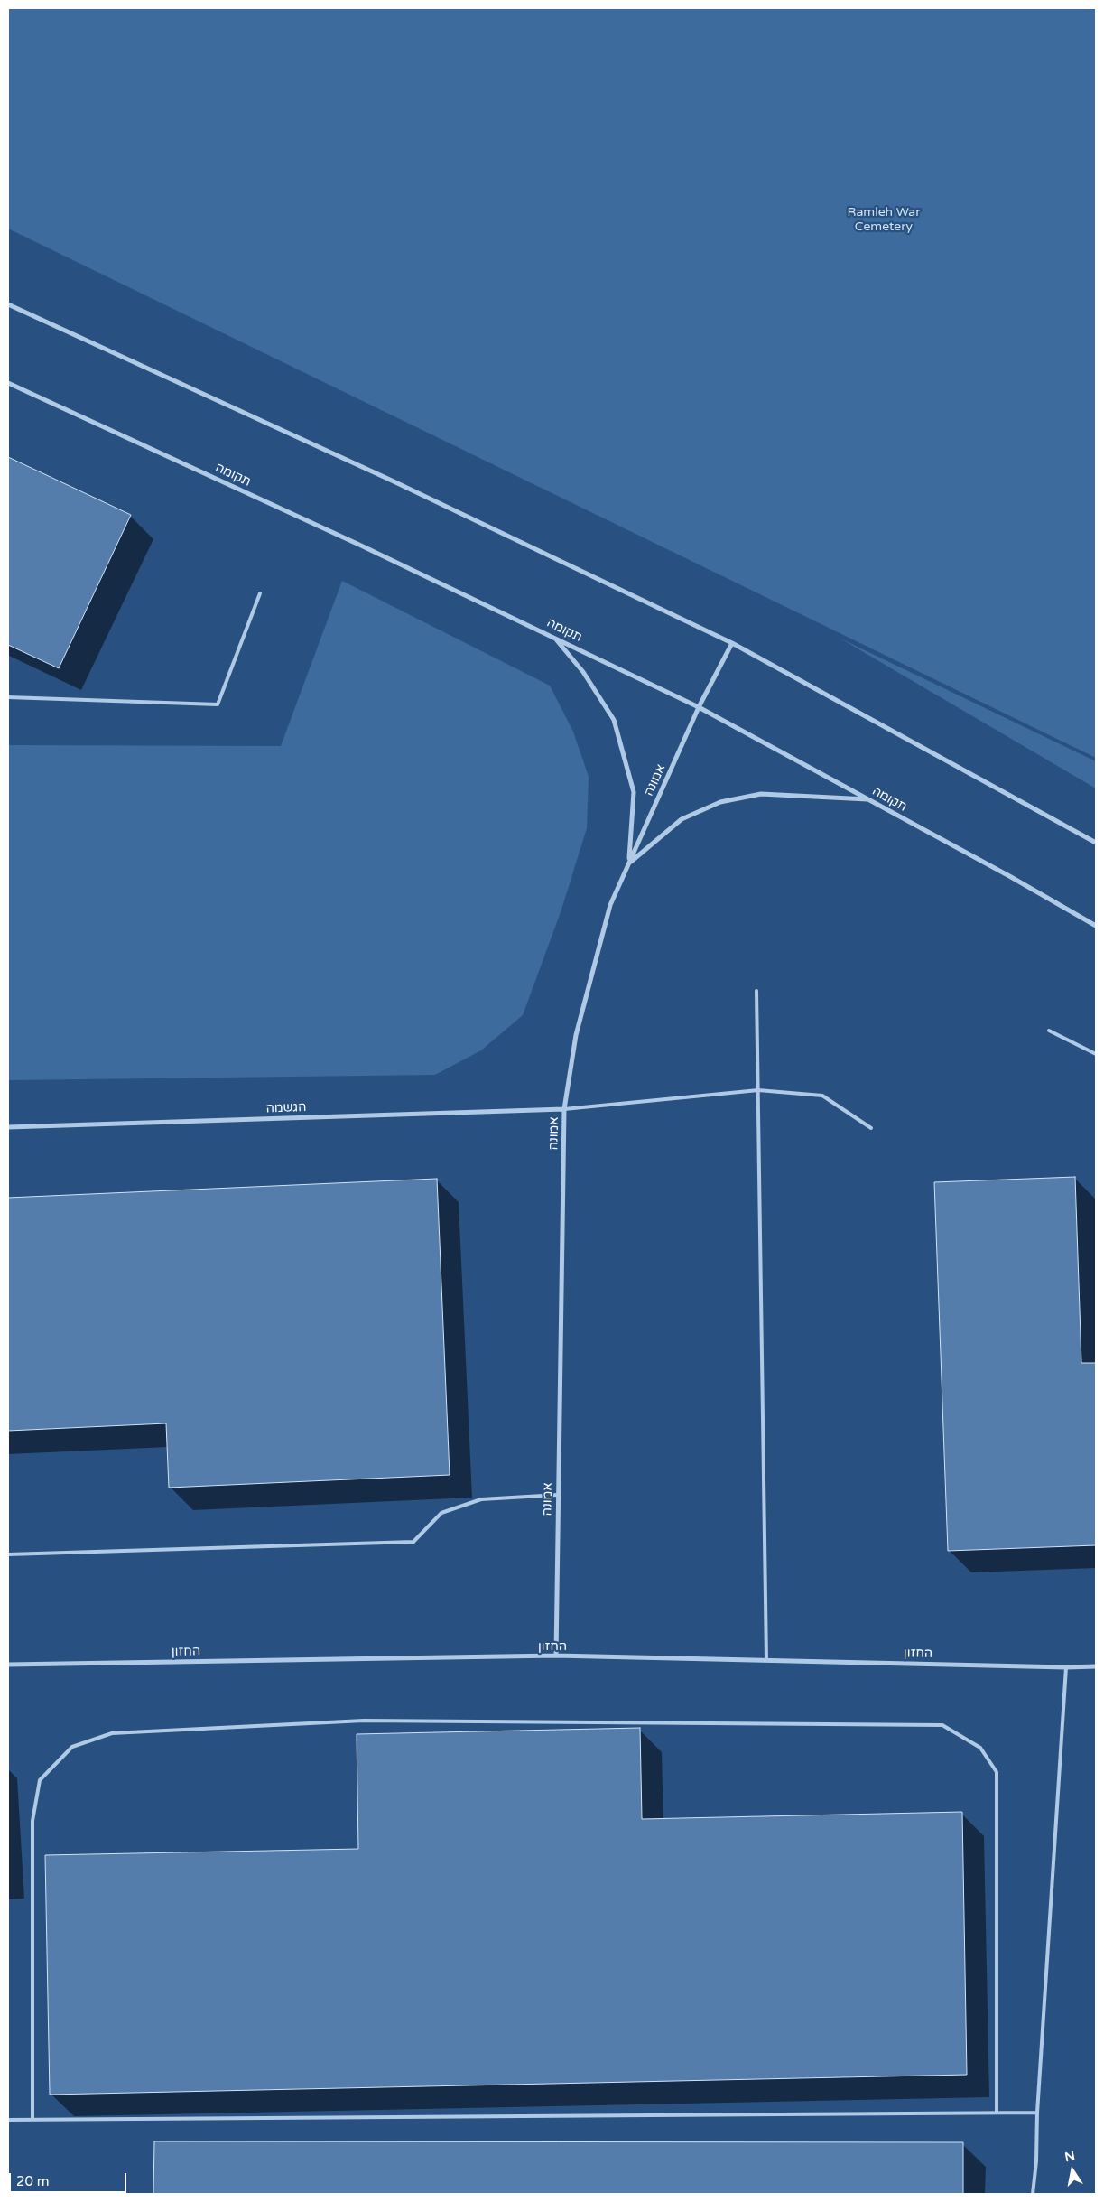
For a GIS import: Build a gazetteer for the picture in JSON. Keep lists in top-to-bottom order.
{
  "streets": {
    "street": [
      "תקומה",
      "אמונה",
      "הגשמה",
      "החזון"
    ]
  },
  "crossings": [
    ["תקומה", "אמונה"],
    ["אמונה", "הגשמה"],
    ["אמונה", "החזון"]
  ],
  "parks": ["Ramleh War Cemetery"],
  "scale_bar": "20 m",
  "north": "top"
}
